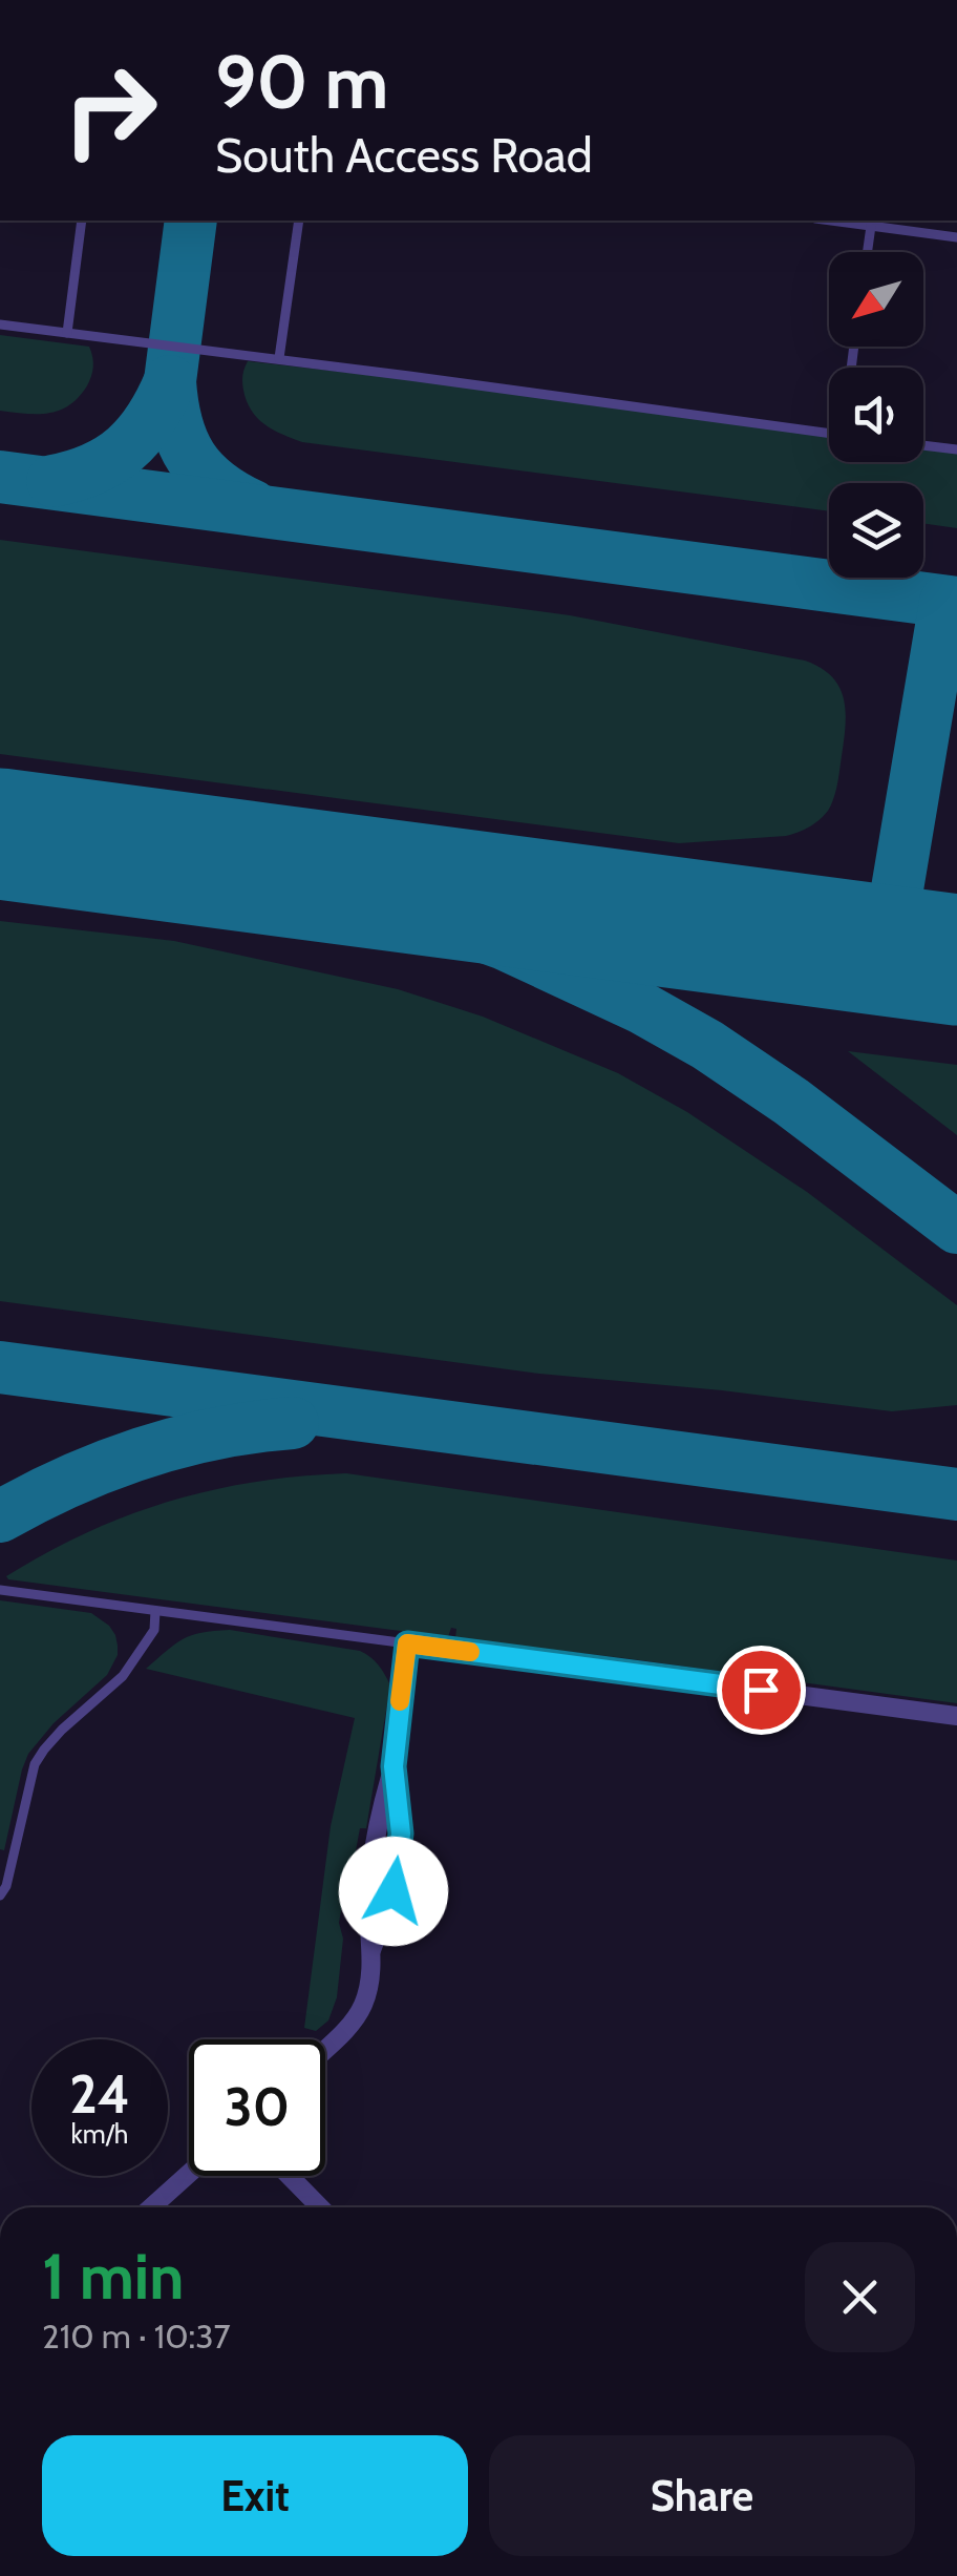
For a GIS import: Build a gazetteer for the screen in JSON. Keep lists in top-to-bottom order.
{
  "north": "bottom left",
  "page": {
    "turn": ["90 m", "South Access Road"],
    "speed": "24 km/h",
    "limit": "30",
    "heading": ["1 min", "210 m · 10:37"],
    "buttons": ["Exit", "Share"]
  }
}
